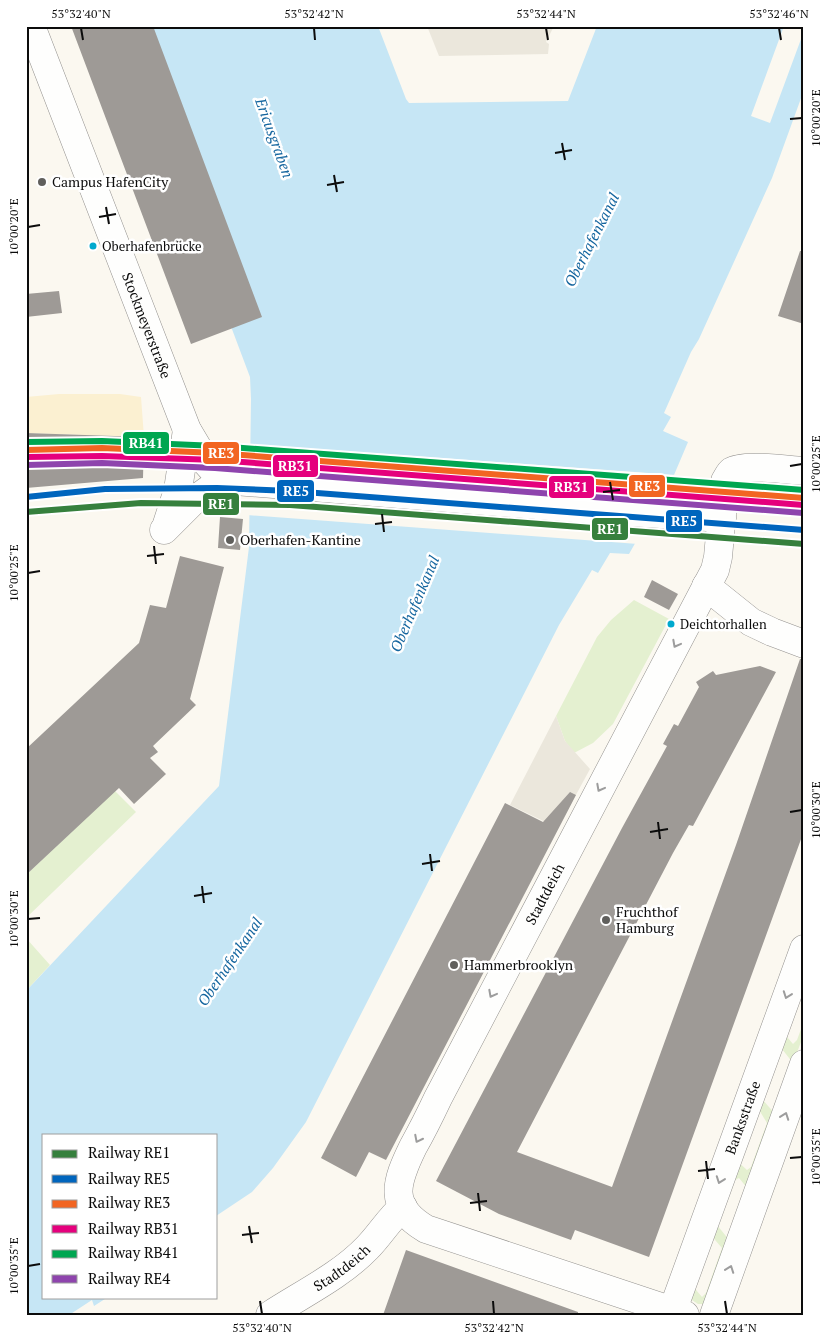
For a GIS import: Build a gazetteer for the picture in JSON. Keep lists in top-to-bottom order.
{
  "streets": {
    "street": ["Stockmeyerstraße", "Stadtdeich", "Banksstraße"]
  },
  "one_way": ["Stadtdeich"],
  "water": ["Ericusgraben", "Oberhafenkanal"],
  "places": [
    "Campus HafenCity",
    "Oberhafenbrücke",
    "Oberhafen-Kantine",
    "Deichtorhallen",
    "Fruchthof Hamburg",
    "Hammerbrooklyn"
  ],
  "lines": [
    "rail line RB41",
    "rail line RE3",
    "rail line RB31",
    "rail line RE4",
    "rail line RE5",
    "rail line RE1"
  ],
  "legend": [
    "Railway RE1",
    "Railway RE5",
    "Railway RE3",
    "Railway RB31",
    "Railway RB41",
    "Railway RE4"
  ],
  "coordinates": [
    "53°32'40\"N",
    "53°32'42\"N",
    "53°32'44\"N",
    "53°32'46\"N",
    "10°00'20\"E",
    "10°00'25\"E",
    "10°00'30\"E",
    "10°00'35\"E"
  ]
}
